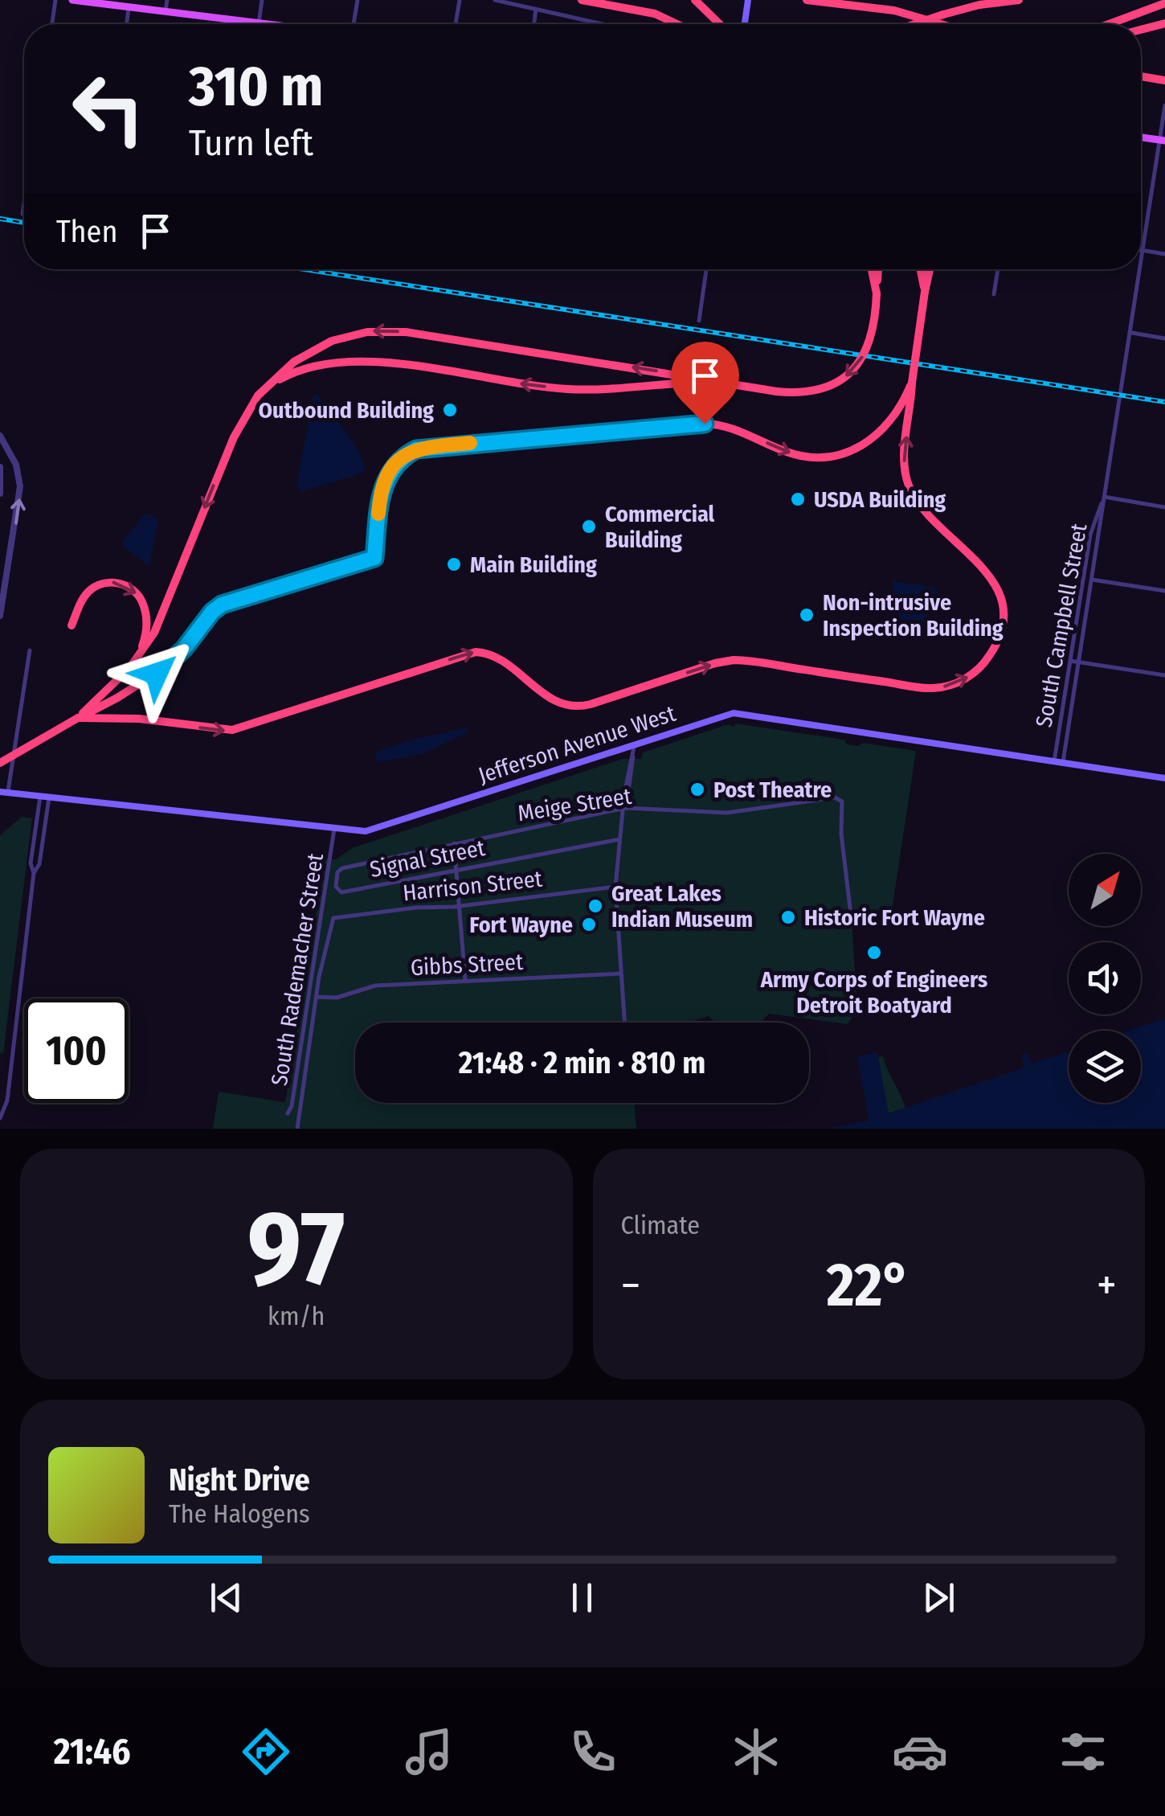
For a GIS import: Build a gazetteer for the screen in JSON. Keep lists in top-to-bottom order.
{
  "streets": {
    "main road": ["Jefferson Avenue West"],
    "street": [
      "South Campbell Street",
      "Meige Street",
      "Signal Street",
      "Harrison Street",
      "Gibbs Street",
      "South Rademacher Street"
    ]
  },
  "crossings": [
    ["South Campbell Street", "Jefferson Avenue West"],
    ["Jefferson Avenue West", "South Rademacher Street"],
    ["Meige Street", "Signal Street"],
    ["Harrison Street", "Gibbs Street"]
  ],
  "places": [
    "Outbound Building",
    "USDA Building",
    "Commercial Building",
    "Main Building",
    "Non-intrusive Inspection Building",
    "Post Theatre",
    "Great Lakes Indian Museum",
    "Historic Fort Wayne",
    "Fort Wayne",
    "Army Corps of Engineers Detroit Boatyard"
  ],
  "north": "top right",
  "page": {
    "turn": ["310 m", "Turn left"],
    "then": "Then",
    "limit": "100",
    "trip": "21:48 · 2 min · 810 m",
    "tile": [
      ["97", "km/h"],
      "Climate"
    ],
    "heat": ["−", "22°", "+"],
    "song": ["Night Drive", "The Halogens"],
    "tabs": "21:46"
  }
}
